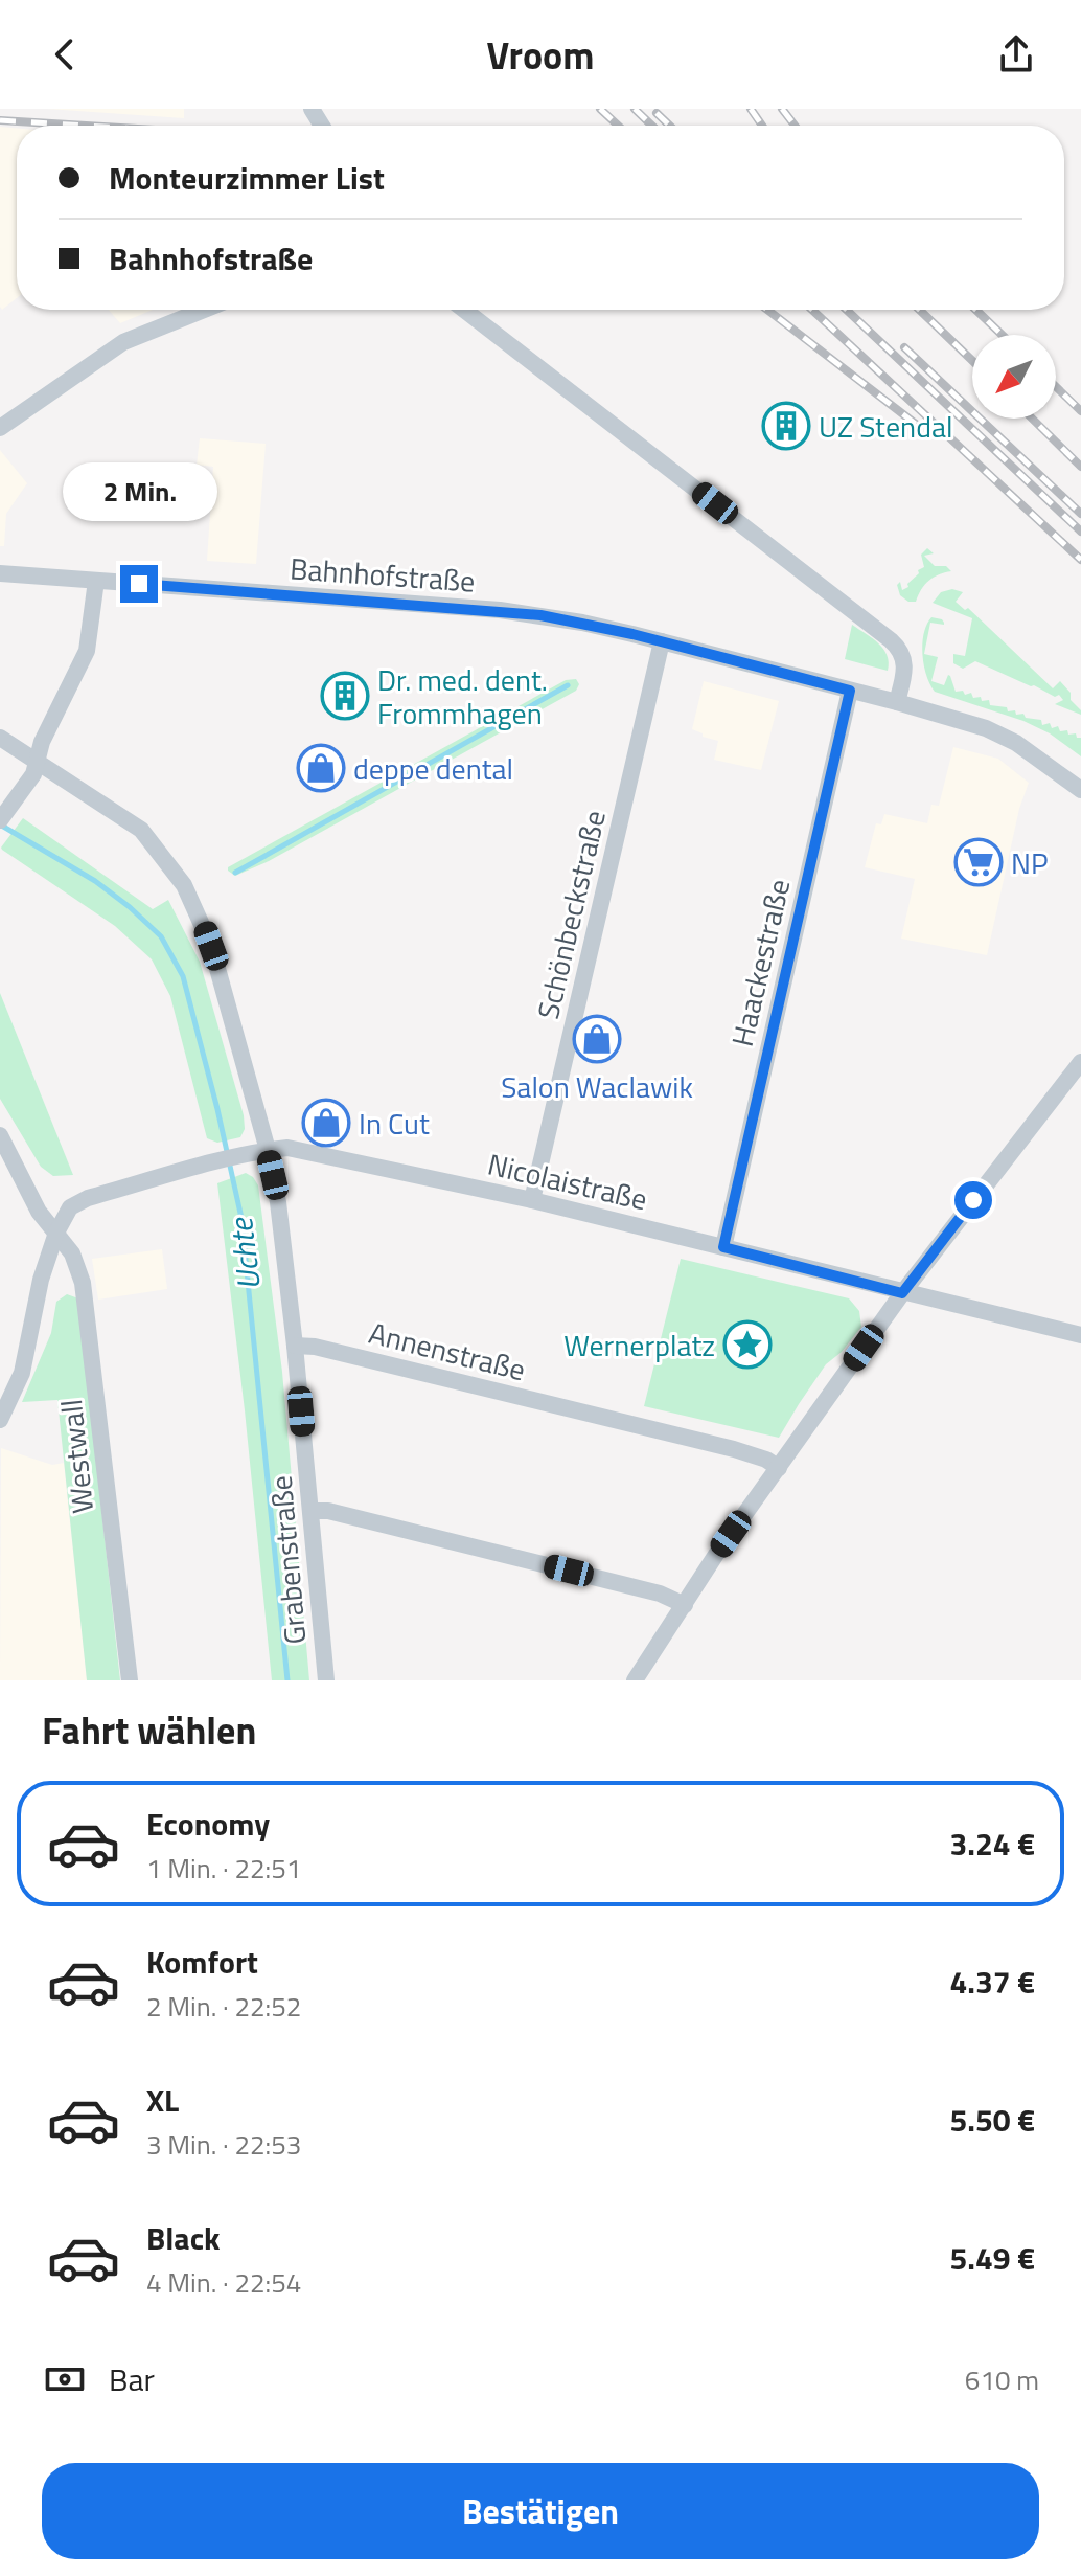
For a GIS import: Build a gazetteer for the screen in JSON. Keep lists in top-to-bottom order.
{
  "streets": {
    "street": [
      "Bahnhofstraße",
      "Schönbeckstraße",
      "Haackestraße",
      "Nicolaistraße",
      "Annenstraße",
      "Westwall",
      "Grabenstraße"
    ]
  },
  "crossings": [
    ["Bahnhofstraße", "Schönbeckstraße"],
    ["Bahnhofstraße", "Haackestraße"],
    ["Schönbeckstraße", "Nicolaistraße"],
    ["Haackestraße", "Nicolaistraße"],
    ["Nicolaistraße", "Westwall"],
    ["Nicolaistraße", "Grabenstraße"],
    ["Annenstraße", "Grabenstraße"]
  ],
  "water": ["Uchte"],
  "places": {
    "building": ["UZ Stendal", "Dr. med. dent. Frommhagen"],
    "shop": ["deppe dental", "Salon Waclawik", "In Cut"],
    "supermarket": ["NP"],
    "place": ["Wernerplatz"]
  },
  "north": "bottom left",
  "page": {
    "header": "Vroom",
    "banner": ["Monteurzimmer List", "Bahnhofstraße"],
    "bubble": "2 Min.",
    "heading": "Fahrt wählen",
    "list": [
      {
        "name": "Economy",
        "note": "1 Min. · 22:51",
        "value": "3.24 €"
      },
      {
        "name": "Komfort",
        "note": "2 Min. · 22:52",
        "value": "4.37 €"
      },
      {
        "name": "XL",
        "note": "3 Min. · 22:53",
        "value": "5.50 €"
      },
      {
        "name": "Black",
        "note": "4 Min. · 22:54",
        "value": "5.49 €"
      }
    ],
    "pay": ["Bar", "610 m"],
    "buttons": "Bestätigen"
  }
}
